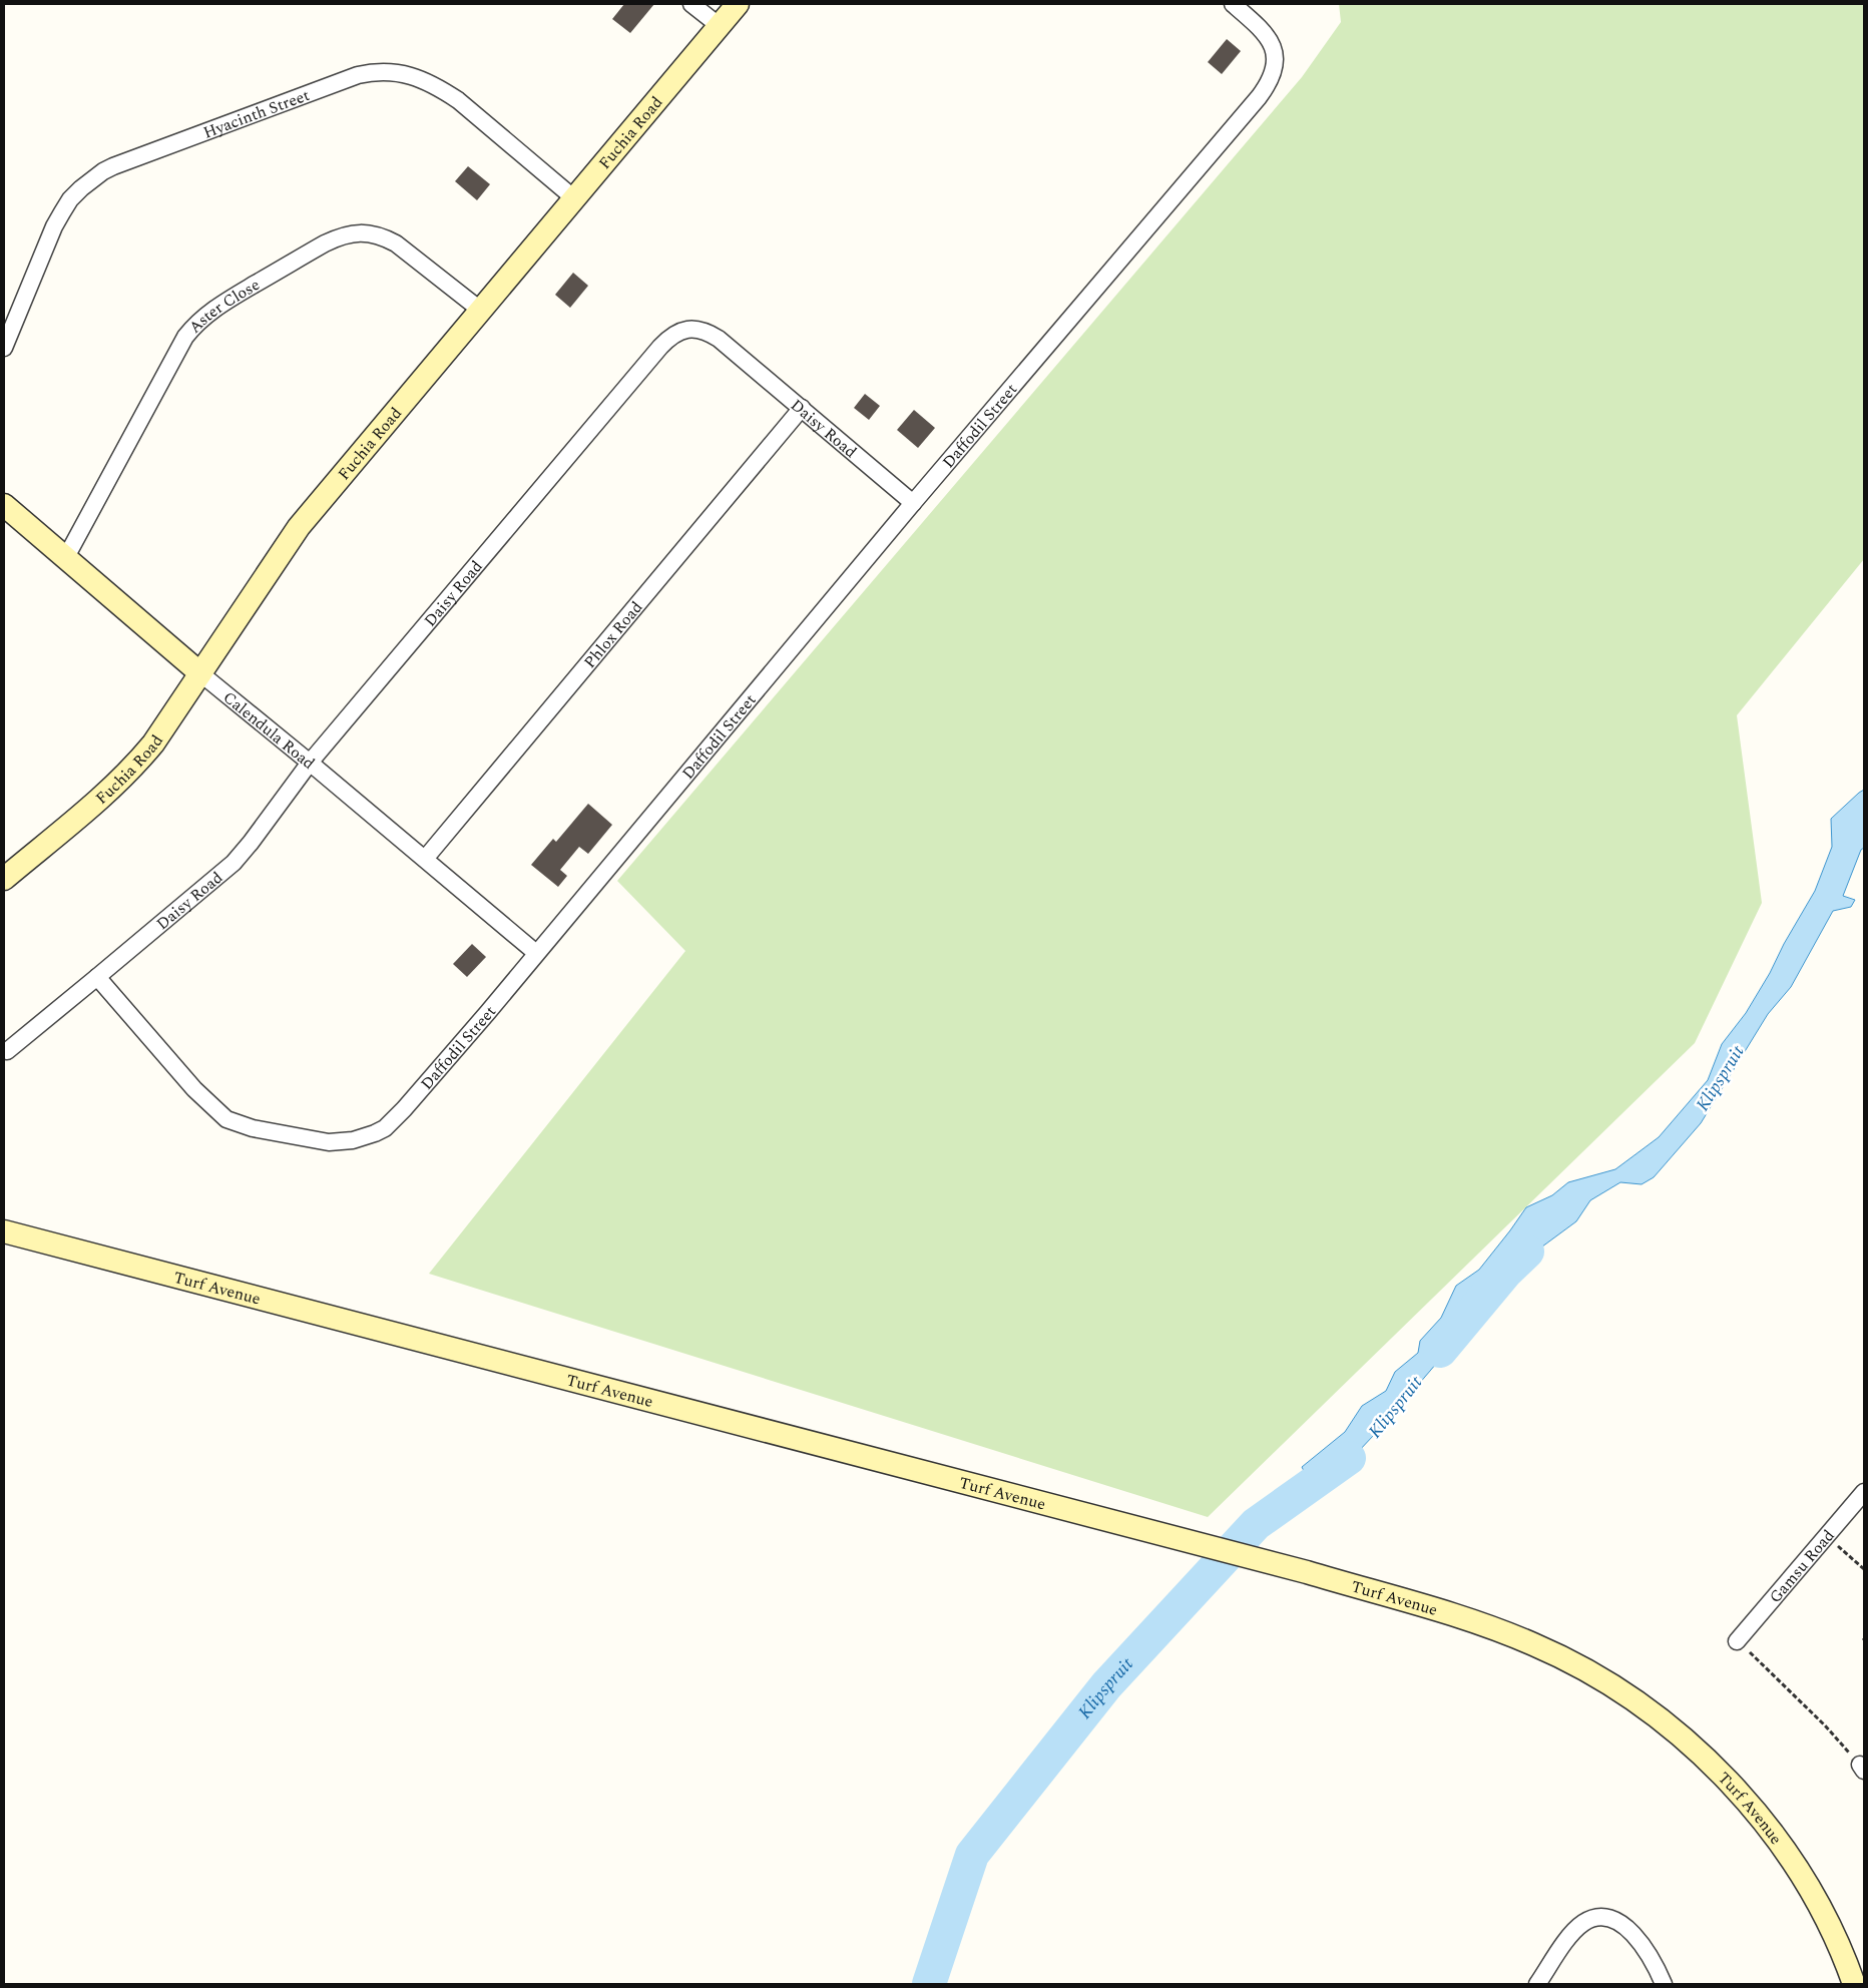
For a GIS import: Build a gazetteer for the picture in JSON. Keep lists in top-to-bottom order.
{
  "streets": {
    "main road": ["Fuchia Road", "Calendula Road", "Turf Avenue"],
    "street": [
      "Hyacinth Street",
      "Aster Close",
      "Daffodil Street",
      "Daisy Road",
      "Phlox Road",
      "Gamsu Road"
    ]
  },
  "crossings": [
    ["Hyacinth Street", "Fuchia Road"],
    ["Fuchia Road", "Aster Close"],
    ["Fuchia Road", "Calendula Road"],
    ["Aster Close", "Calendula Road"],
    ["Daffodil Street", "Daisy Road"],
    ["Daffodil Street", "Calendula Road"],
    ["Daisy Road", "Phlox Road"],
    ["Daisy Road", "Calendula Road"],
    ["Phlox Road", "Calendula Road"]
  ],
  "water": ["Klipspruit"]
}
